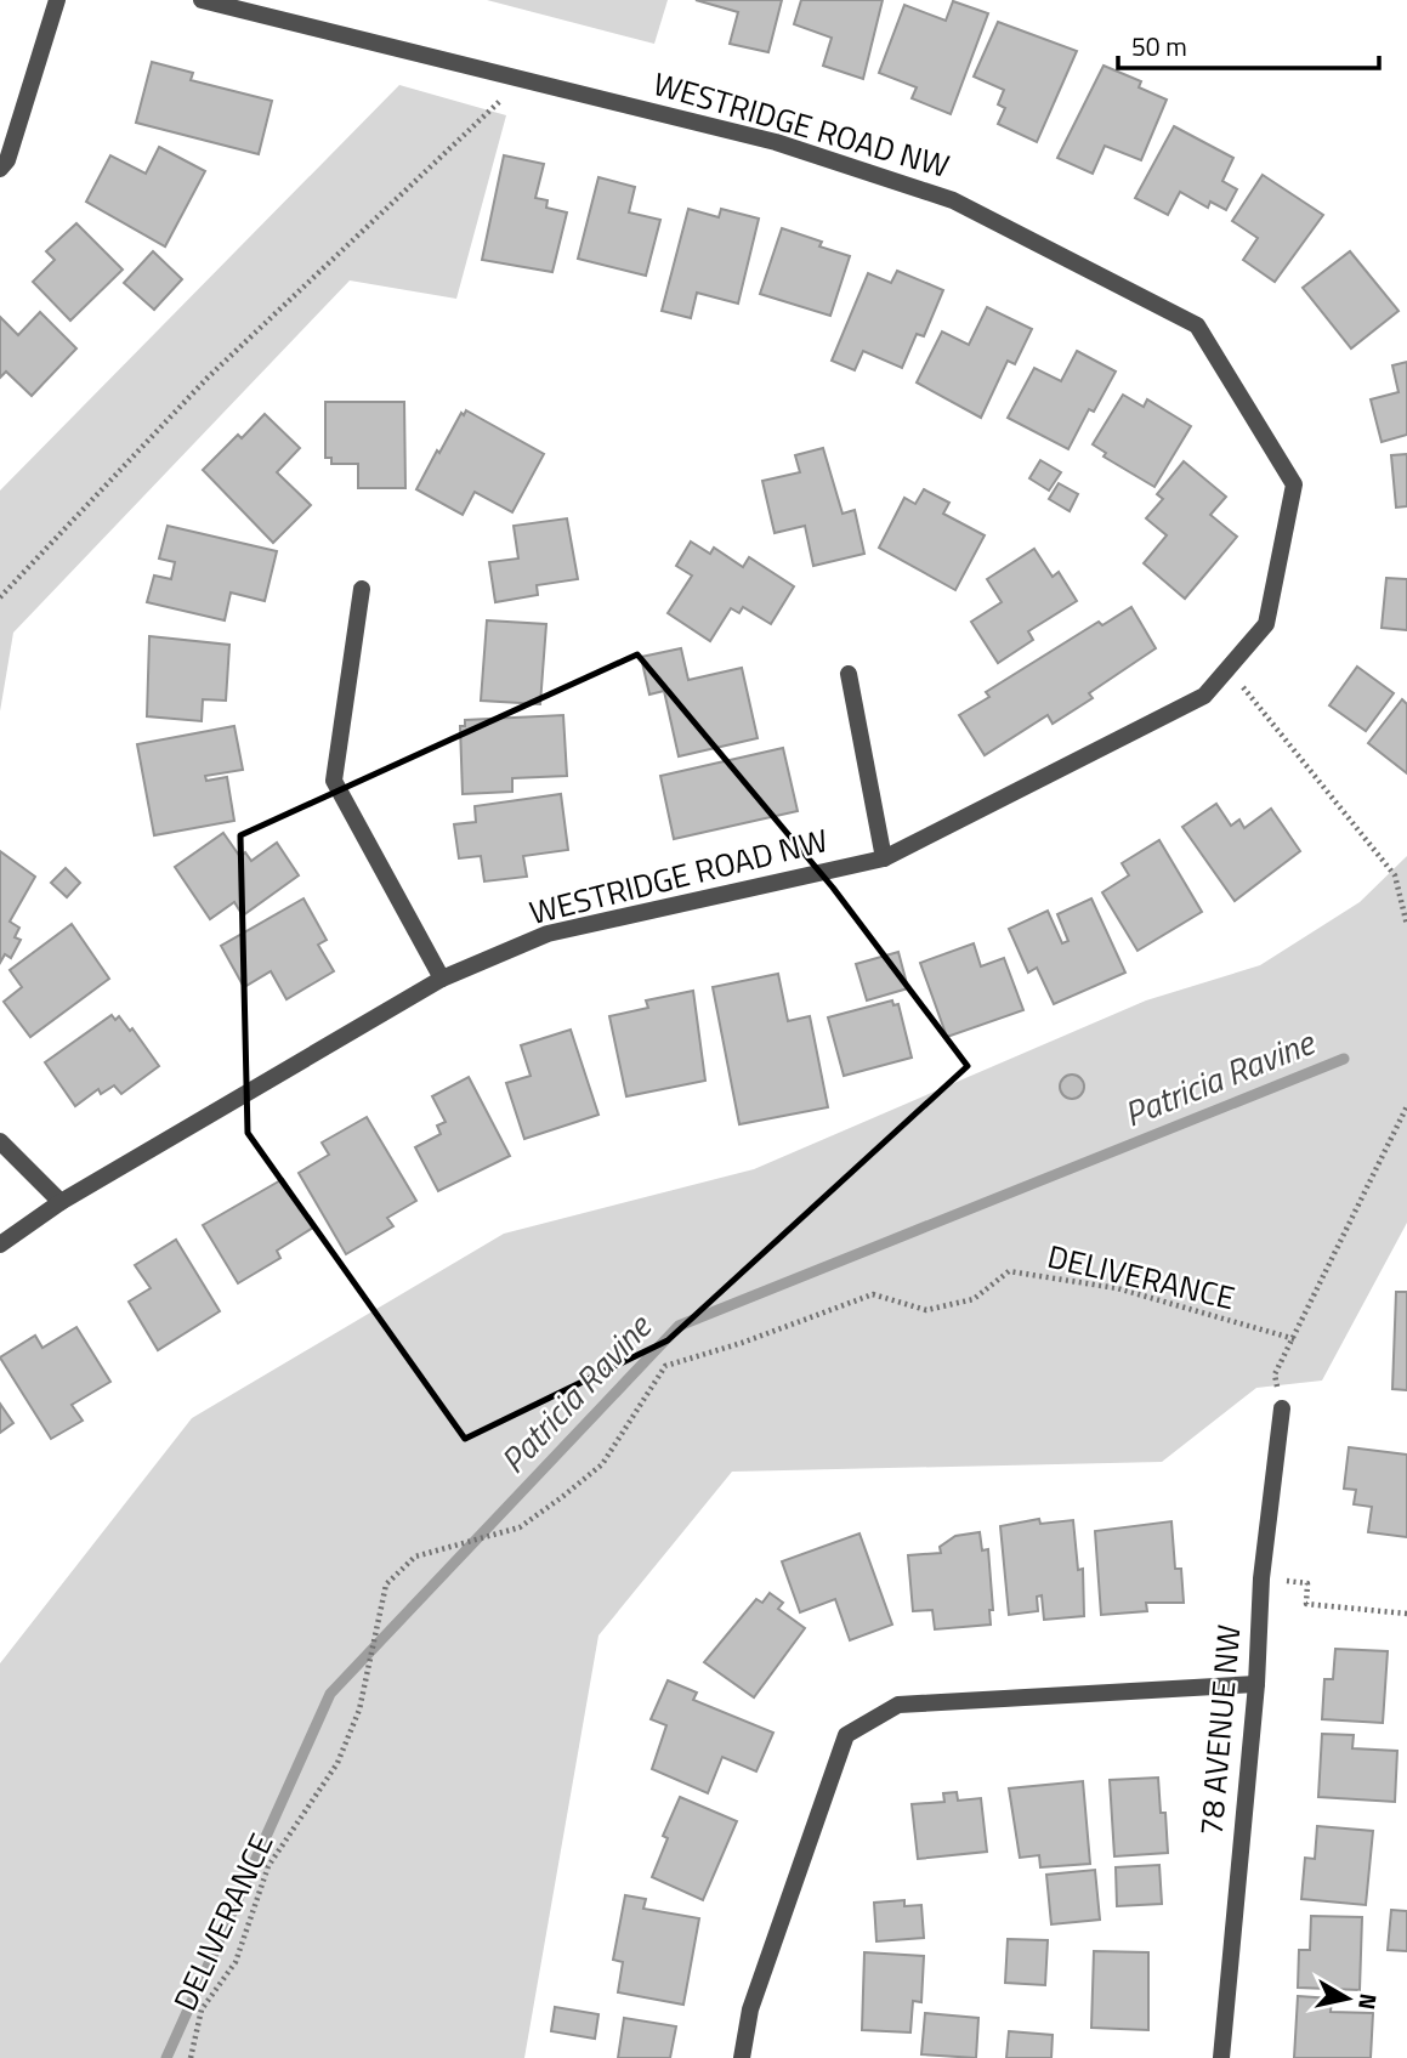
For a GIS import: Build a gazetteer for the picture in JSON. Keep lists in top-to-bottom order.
{
  "streets": {
    "street": ["WESTRIDGE ROAD NW", "78 AVENUE NW"],
    "path": ["DELIVERANCE"]
  },
  "water": ["Patricia Ravine"],
  "scale_bar": "50 m",
  "north": "right"
}
